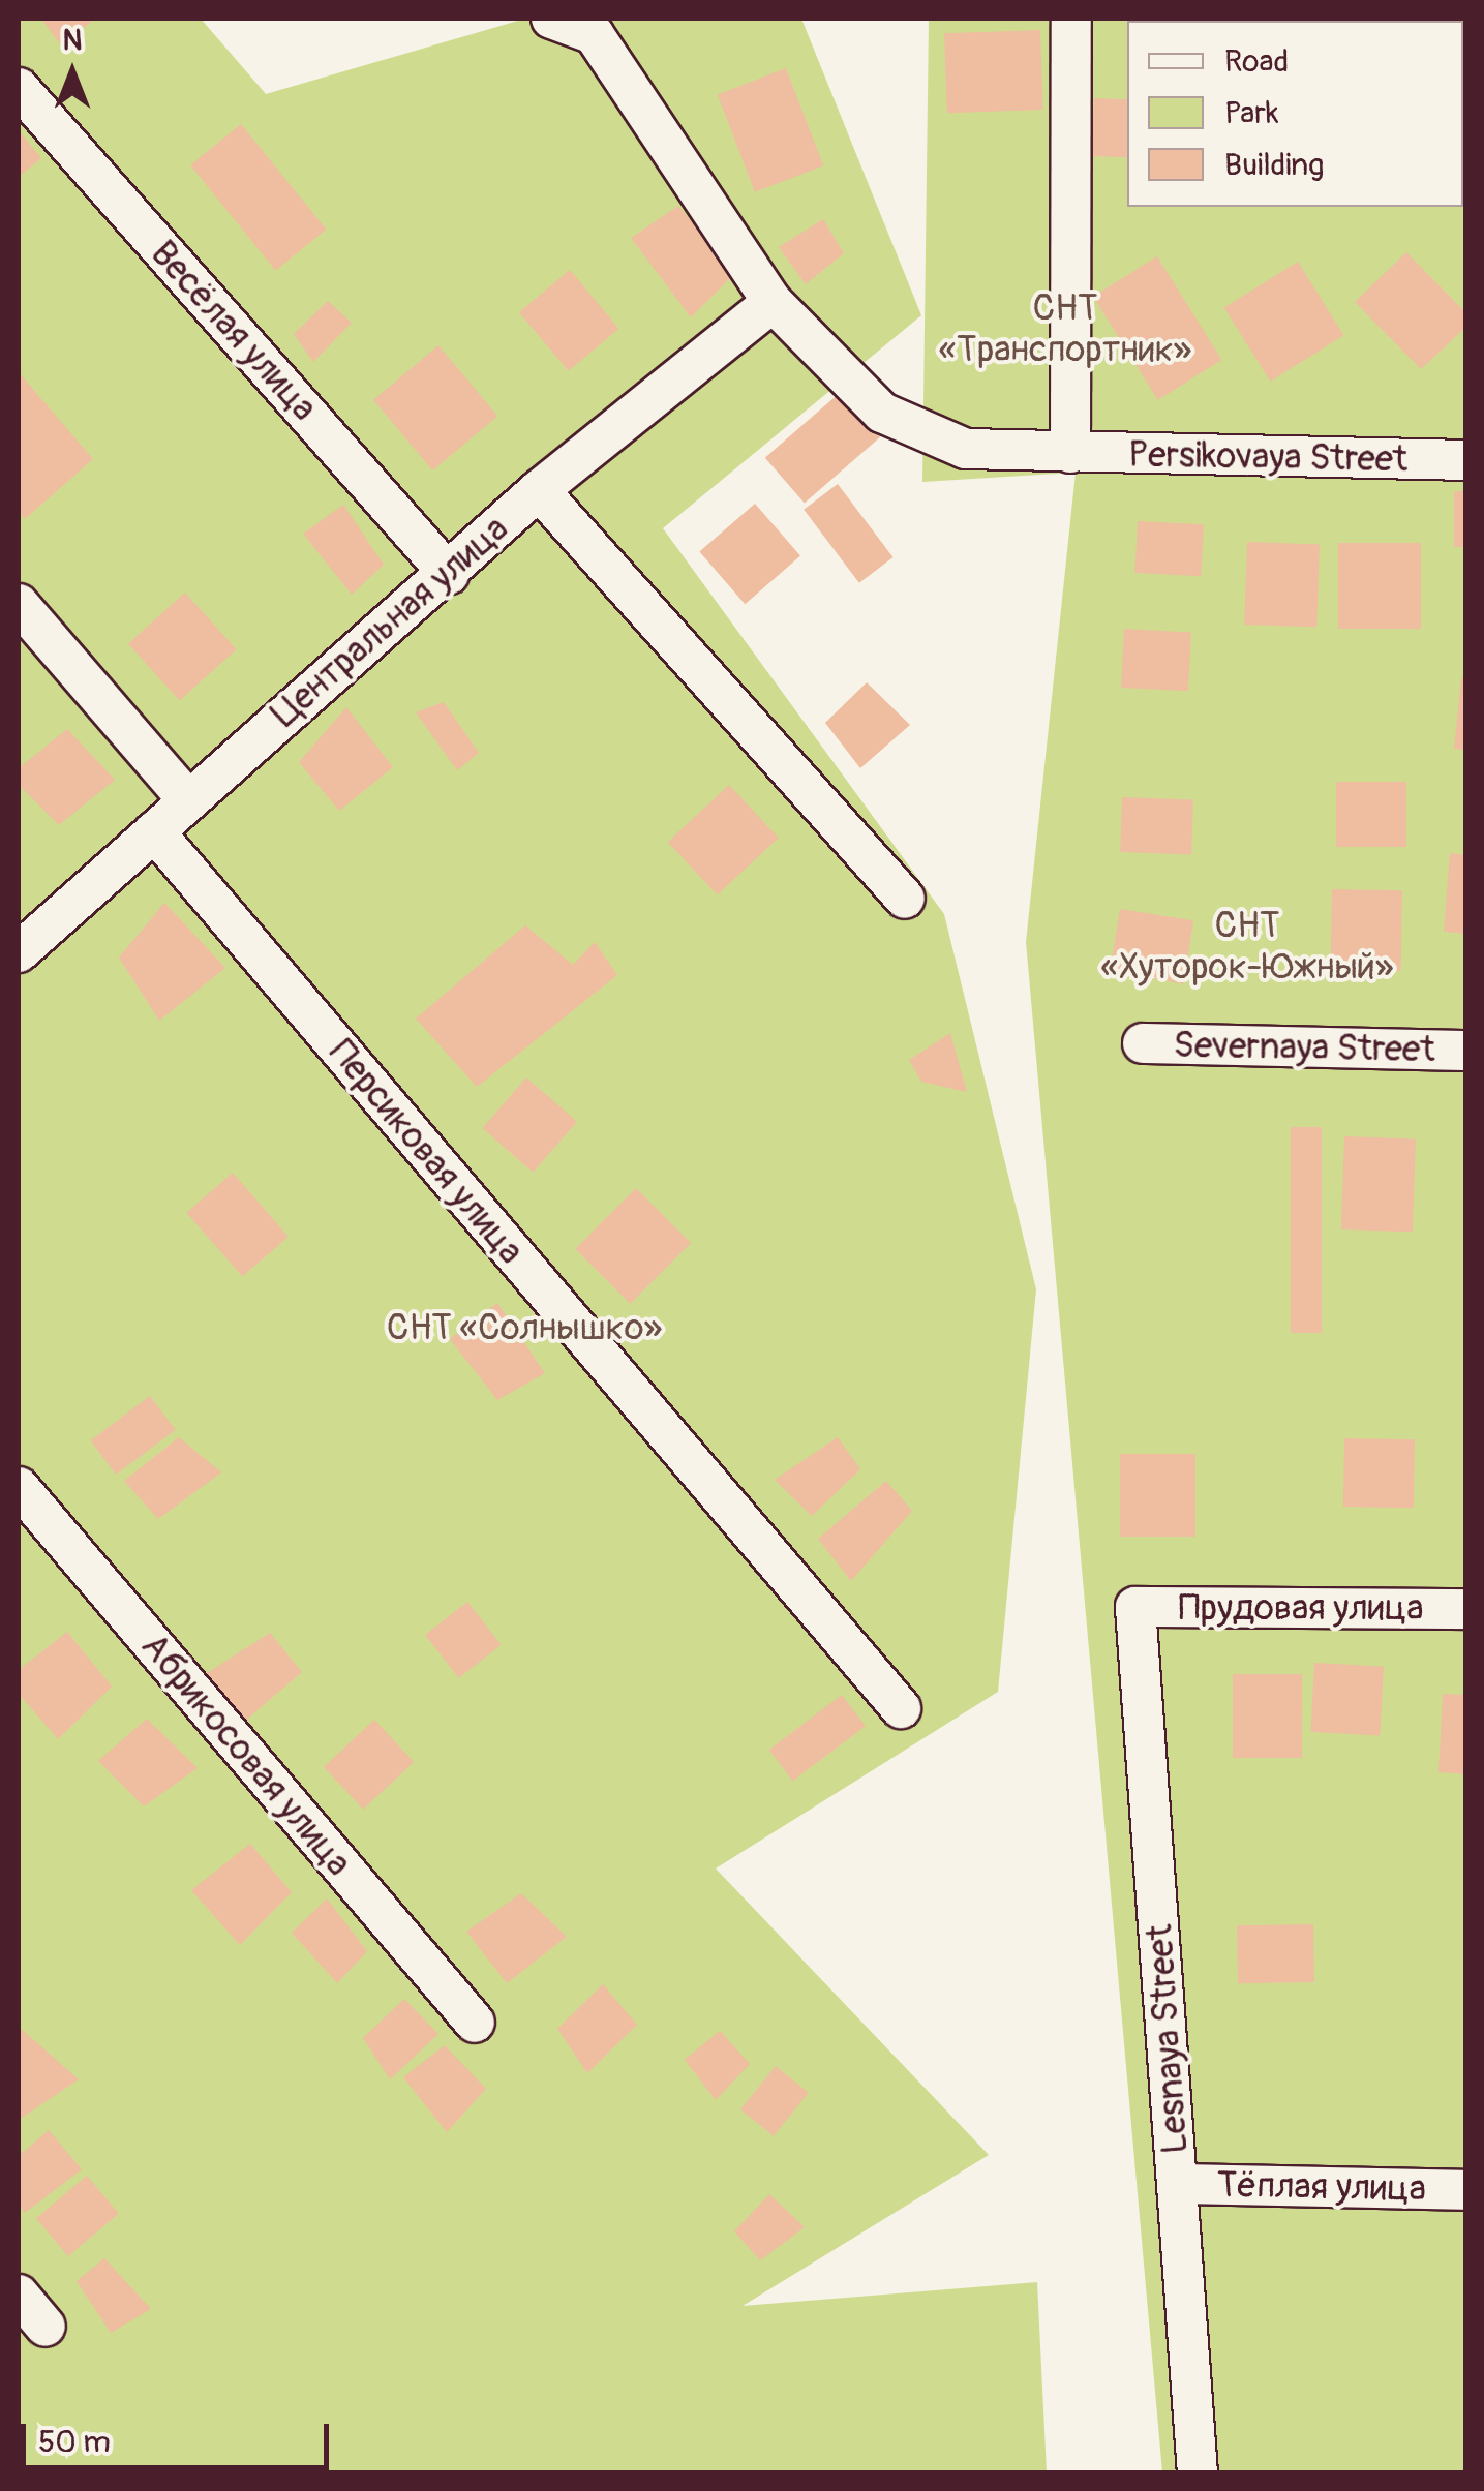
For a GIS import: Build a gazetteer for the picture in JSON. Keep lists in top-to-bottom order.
{
  "streets": {
    "street": [
      "Весёлая улица",
      "Persikovaya Street",
      "Центральная улица",
      "Severnaya Street",
      "Персиковая улица",
      "Прудовая улица",
      "Абрикосовая улица",
      "Lesnaya Street",
      "Тёплая улица"
    ]
  },
  "crossings": [
    ["Весёлая улица", "Центральная улица"],
    ["Persikovaya Street", "Центральная улица"],
    ["Центральная улица", "Персиковая улица"],
    ["Прудовая улица", "Lesnaya Street"],
    ["Lesnaya Street", "Тёплая улица"]
  ],
  "parks": ["СНТ «Транспортник»", "СНТ «Хуторок-Южный»", "СНТ «Солнышко»"],
  "legend": ["Road", "Park", "Building"],
  "scale_bar": "50 m",
  "north": "top"
}
